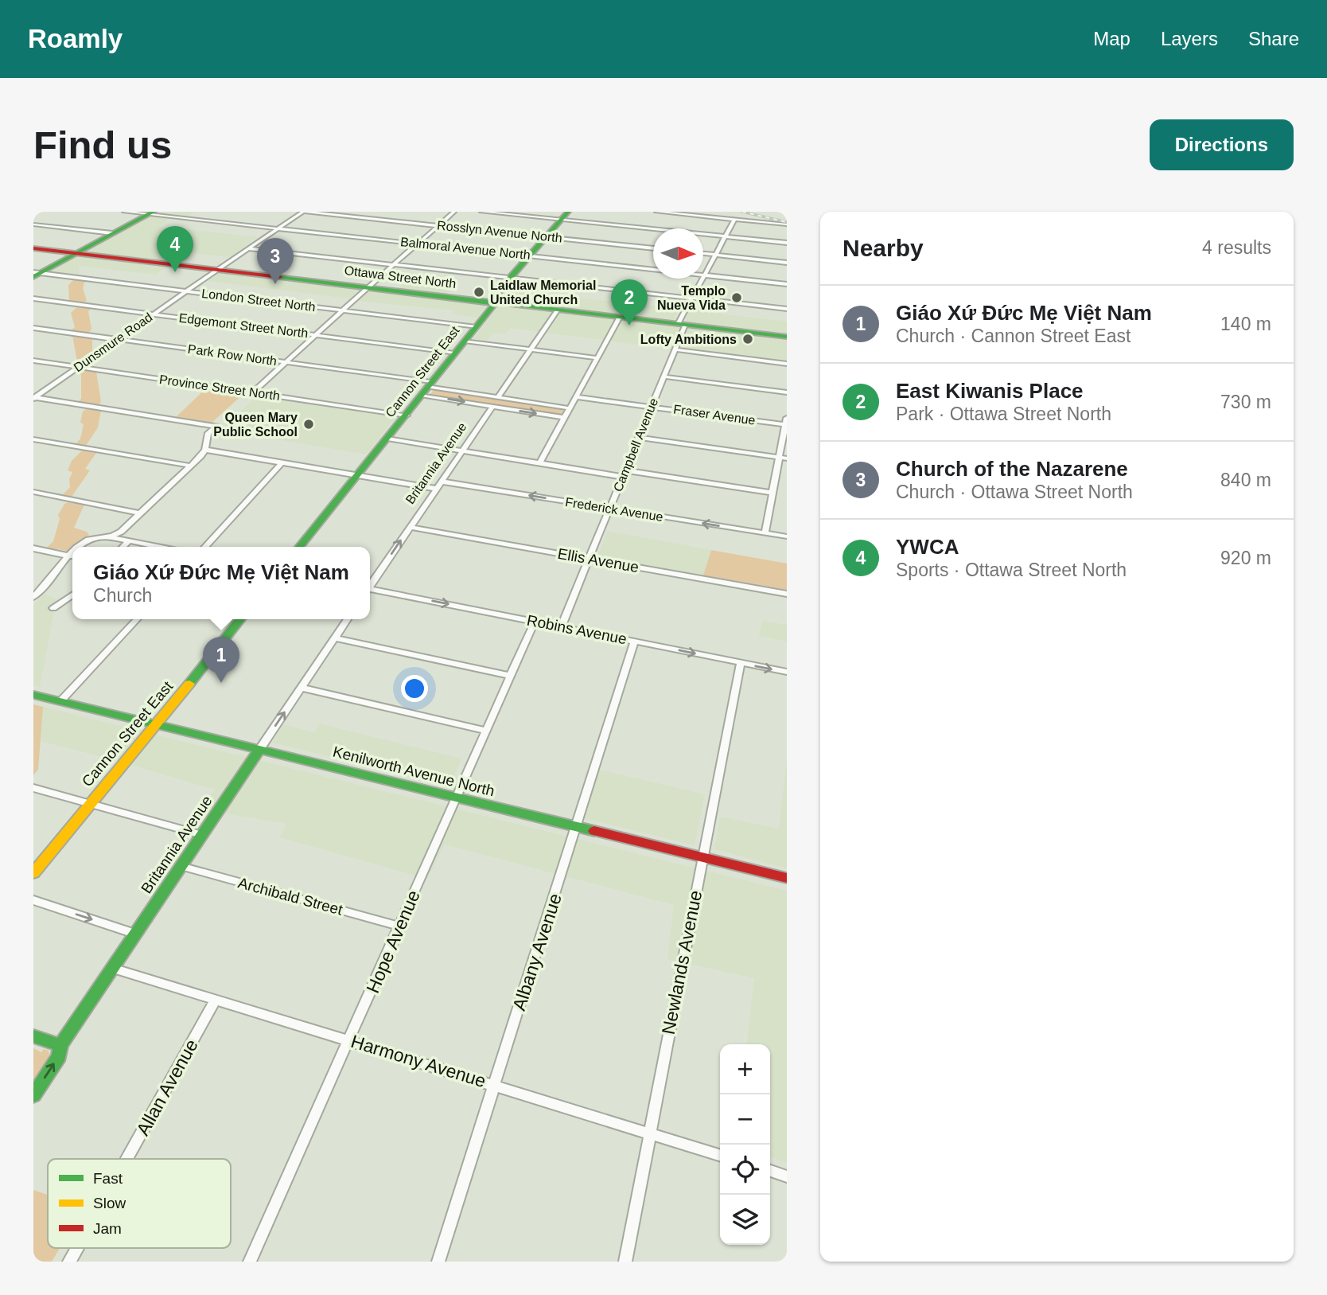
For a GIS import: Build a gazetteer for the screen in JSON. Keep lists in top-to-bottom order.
{
  "streets": {
    "main road": [
      "Ottawa Street North",
      "Cannon Street East",
      "Britannia Avenue",
      "Kenilworth Avenue North"
    ],
    "street": [
      "Rosslyn Avenue North",
      "Balmoral Avenue North",
      "London Street North",
      "Edgemont Street North",
      "Dunsmure Road",
      "Park Row North",
      "Province Street North",
      "Fraser Avenue",
      "Campbell Avenue",
      "Frederick Avenue",
      "Ellis Avenue",
      "Robins Avenue",
      "Archibald Street",
      "Hope Avenue",
      "Albany Avenue",
      "Newlands Avenue",
      "Harmony Avenue",
      "Allan Avenue"
    ]
  },
  "crossings": [
    ["Rosslyn Avenue North", "Dunsmure Road"],
    ["Rosslyn Avenue North", "Cannon Street East"],
    ["Balmoral Avenue North", "Dunsmure Road"],
    ["Balmoral Avenue North", "Cannon Street East"],
    ["Balmoral Avenue North", "Campbell Avenue"],
    ["Ottawa Street North", "Dunsmure Road"],
    ["Ottawa Street North", "Cannon Street East"],
    ["Ottawa Street North", "Campbell Avenue"],
    ["London Street North", "Dunsmure Road"],
    ["London Street North", "Cannon Street East"],
    ["Edgemont Street North", "Dunsmure Road"],
    ["Edgemont Street North", "Cannon Street East"],
    ["Dunsmure Road", "Park Row North"],
    ["Dunsmure Road", "Province Street North"],
    ["Park Row North", "Cannon Street East"],
    ["Park Row North", "Britannia Avenue"],
    ["Cannon Street East", "Province Street North"],
    ["Cannon Street East", "Kenilworth Avenue North"],
    ["Fraser Avenue", "Campbell Avenue"],
    ["Campbell Avenue", "Frederick Avenue"],
    ["Campbell Avenue", "Ellis Avenue"],
    ["Campbell Avenue", "Robins Avenue"],
    ["Britannia Avenue", "Frederick Avenue"],
    ["Britannia Avenue", "Ellis Avenue"],
    ["Britannia Avenue", "Kenilworth Avenue North"],
    ["Britannia Avenue", "Archibald Street"],
    ["Britannia Avenue", "Harmony Avenue"],
    ["Robins Avenue", "Hope Avenue"],
    ["Robins Avenue", "Albany Avenue"],
    ["Robins Avenue", "Newlands Avenue"],
    ["Kenilworth Avenue North", "Hope Avenue"],
    ["Kenilworth Avenue North", "Albany Avenue"],
    ["Kenilworth Avenue North", "Newlands Avenue"],
    ["Archibald Street", "Hope Avenue"],
    ["Hope Avenue", "Harmony Avenue"],
    ["Albany Avenue", "Harmony Avenue"],
    ["Newlands Avenue", "Harmony Avenue"],
    ["Harmony Avenue", "Allan Avenue"]
  ],
  "places": [
    "Laidlaw Memorial United Church",
    "Templo Nueva Vida",
    "Lofty Ambitions",
    "Queen Mary Public School"
  ],
  "legend": ["Fast", "Slow", "Jam"],
  "north": "right",
  "page": {
    "header": "Roamly",
    "nav": ["Map", "Layers", "Share"],
    "buttons": "Directions",
    "title": "Find us",
    "heading": ["Nearby", "4 results"],
    "pins": [
      "4",
      "3",
      "2",
      "1"
    ],
    "list": [
      {
        "mark": "1",
        "name": "Giáo Xứ Đức Mẹ Việt Nam",
        "note": "Church · Cannon Street East",
        "value": "140 m"
      },
      {
        "mark": "2",
        "name": "East Kiwanis Place",
        "note": "Park · Ottawa Street North",
        "value": "730 m"
      },
      {
        "mark": "3",
        "name": "Church of the Nazarene",
        "note": "Church · Ottawa Street North",
        "value": "840 m"
      },
      {
        "mark": "4",
        "name": "YWCA",
        "note": "Sports · Ottawa Street North",
        "value": "920 m"
      }
    ],
    "popup": ["Giáo Xứ Đức Mẹ Việt Nam", "Church"],
    "map_buttons": ["+", "−"]
  }
}
